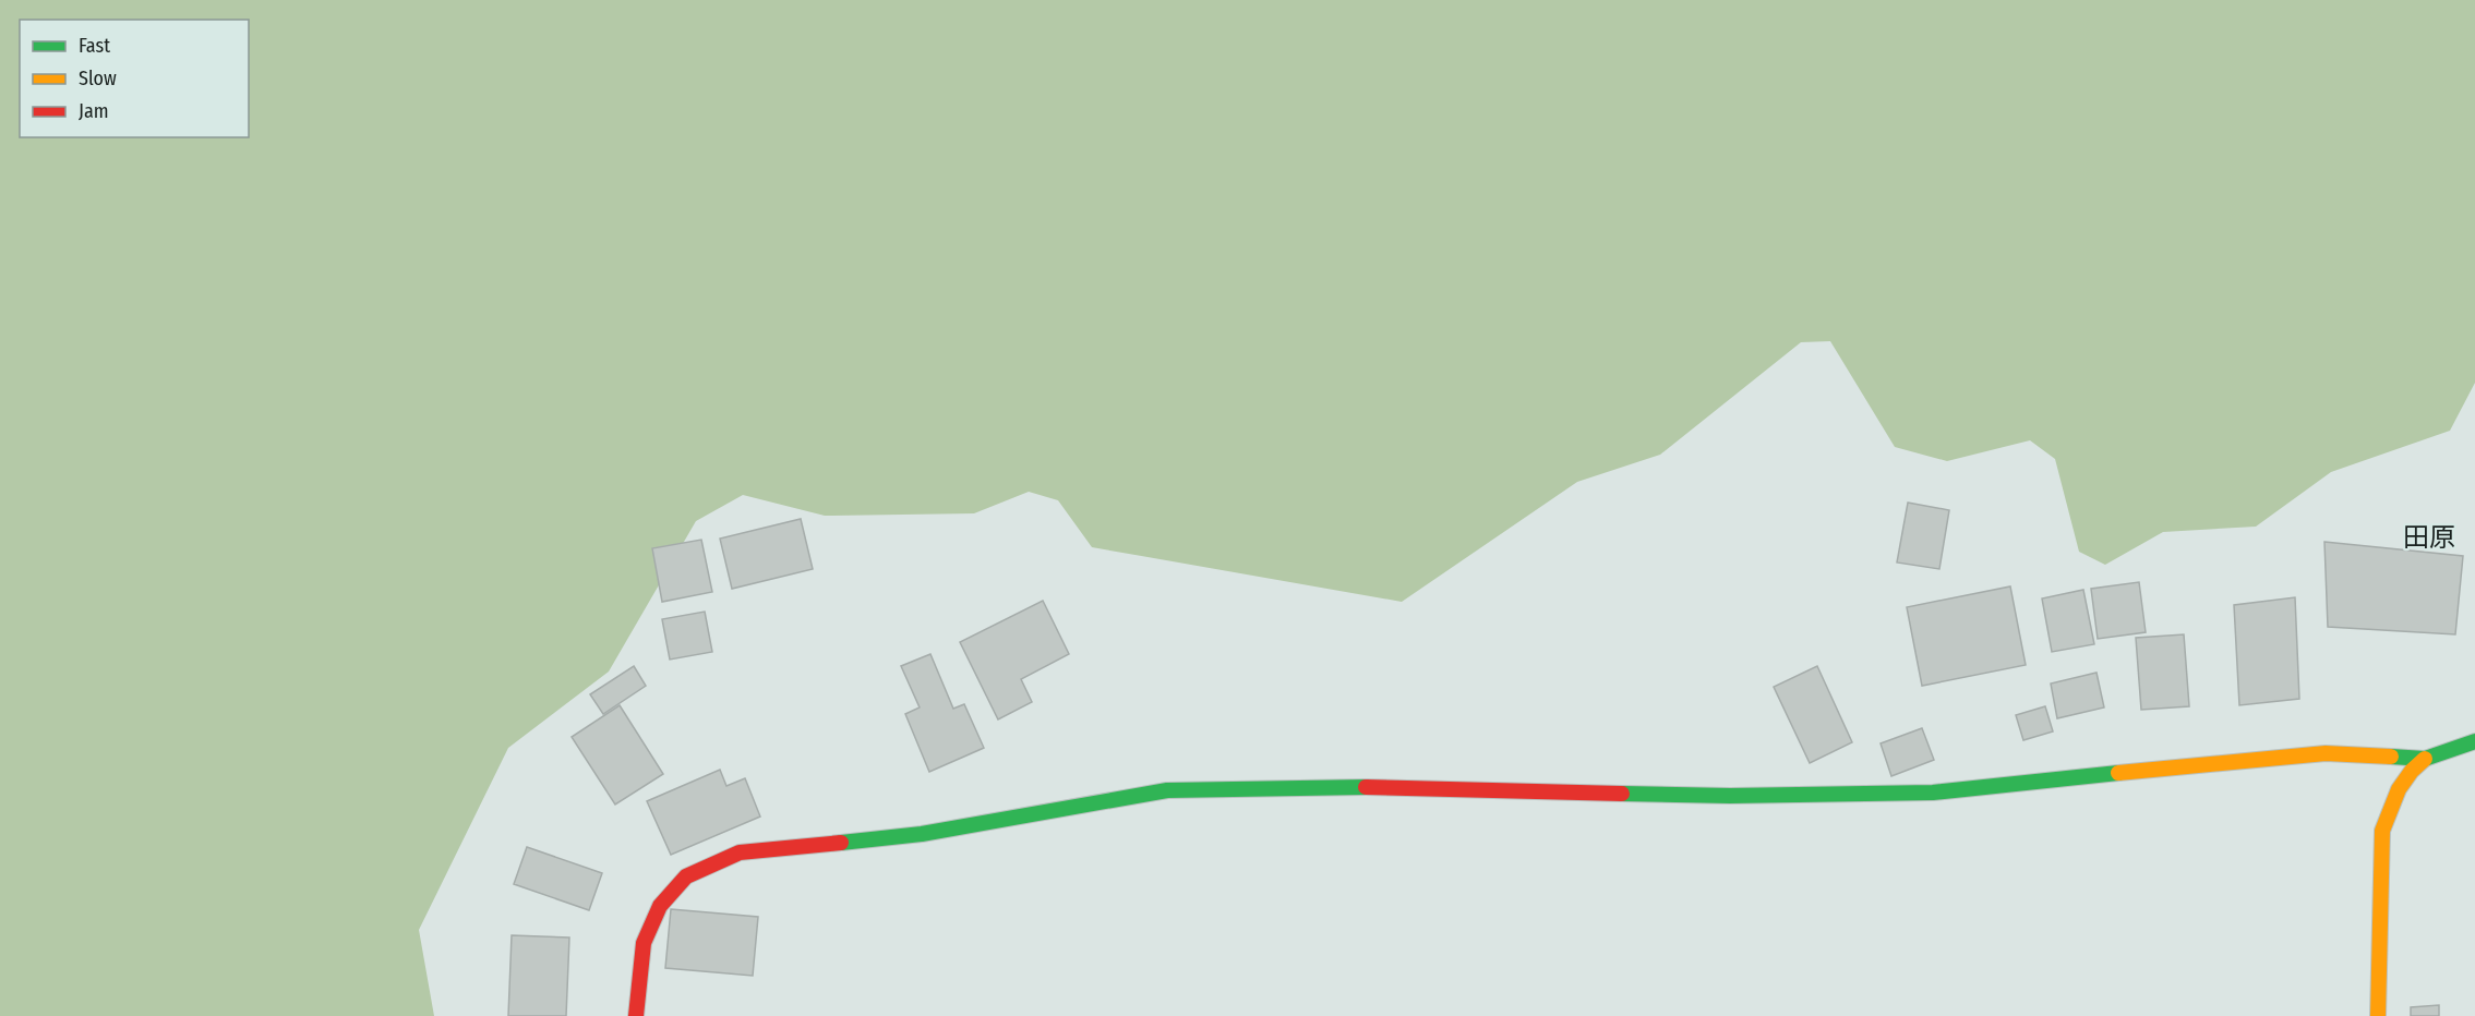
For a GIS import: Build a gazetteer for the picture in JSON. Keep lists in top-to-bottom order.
{
  "districts": ["田原"],
  "legend": ["Fast", "Slow", "Jam"]
}
